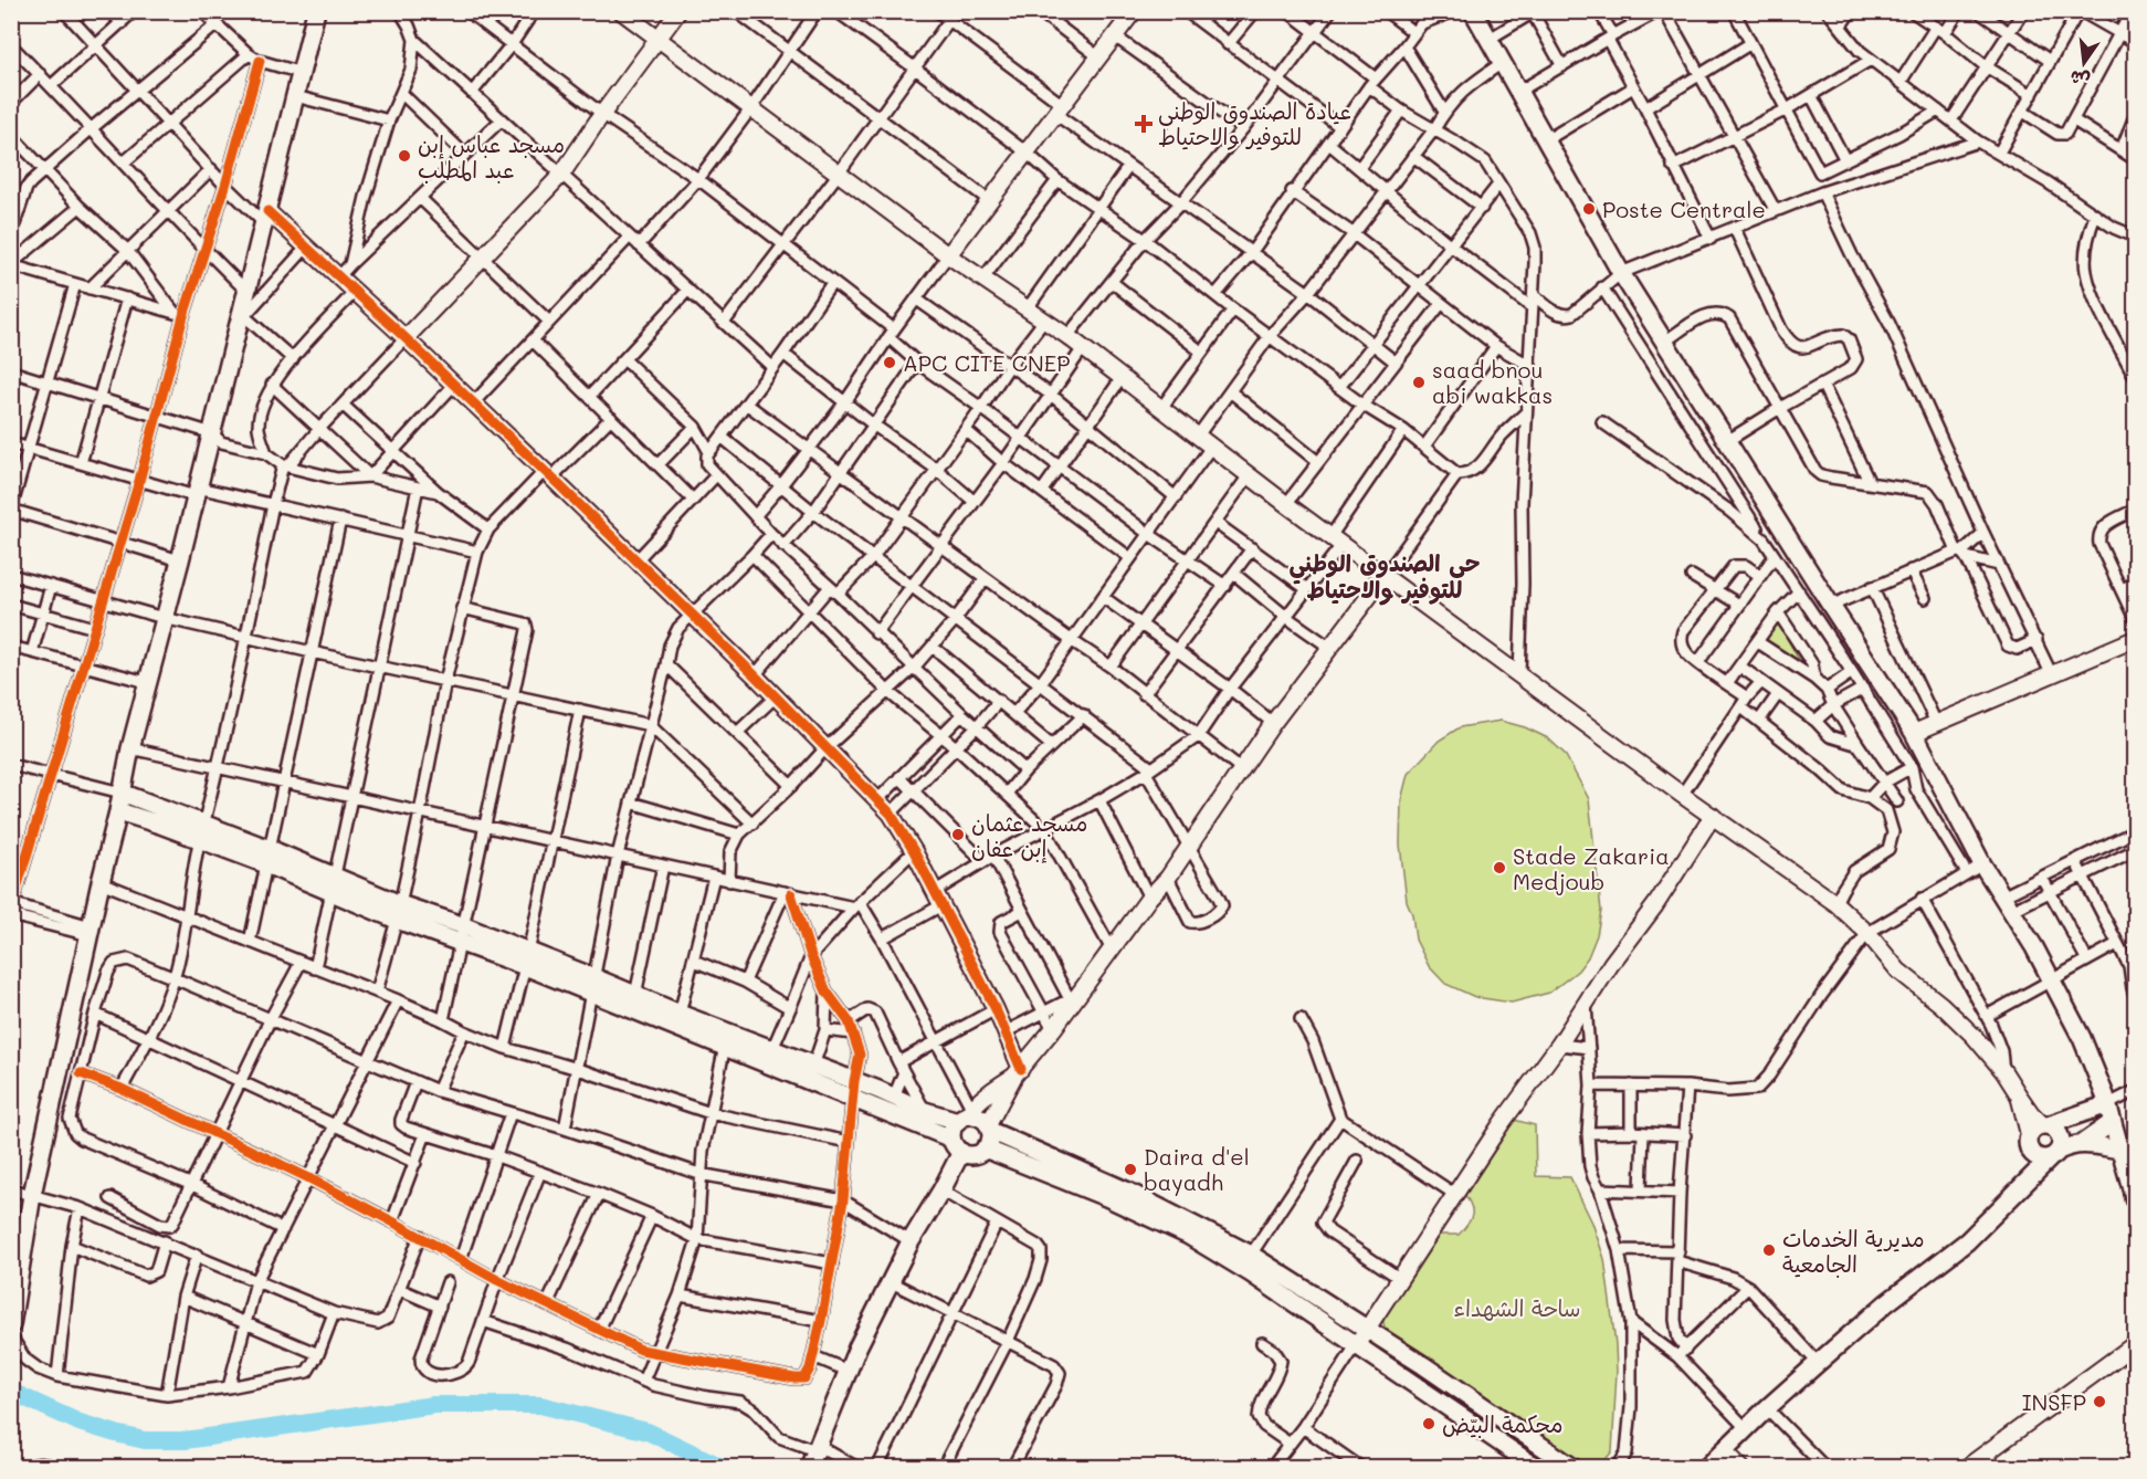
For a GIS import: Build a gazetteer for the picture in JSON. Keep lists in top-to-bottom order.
{
  "districts": ["حي الصندوق الوطني للتوفير والاحتياط"],
  "parks": ["ساحة الشهداء"],
  "places": {
    "health": ["عيادة الصندوق الوطني للتوفير والاحتياط"],
    "other": [
      "مسجد عباس إبن عبد المطلب",
      "Poste Centrale",
      "APC CITE CNEP",
      "saad bnou abi wakkas",
      "مسجد عثمان إبن عفان",
      "Stade Zakaria Medjoub",
      "Daira d'el bayadh",
      "مديرية الخدمات الجامعية",
      "INSFP",
      "محكمة البيّض"
    ]
  },
  "north": "bottom"
}
